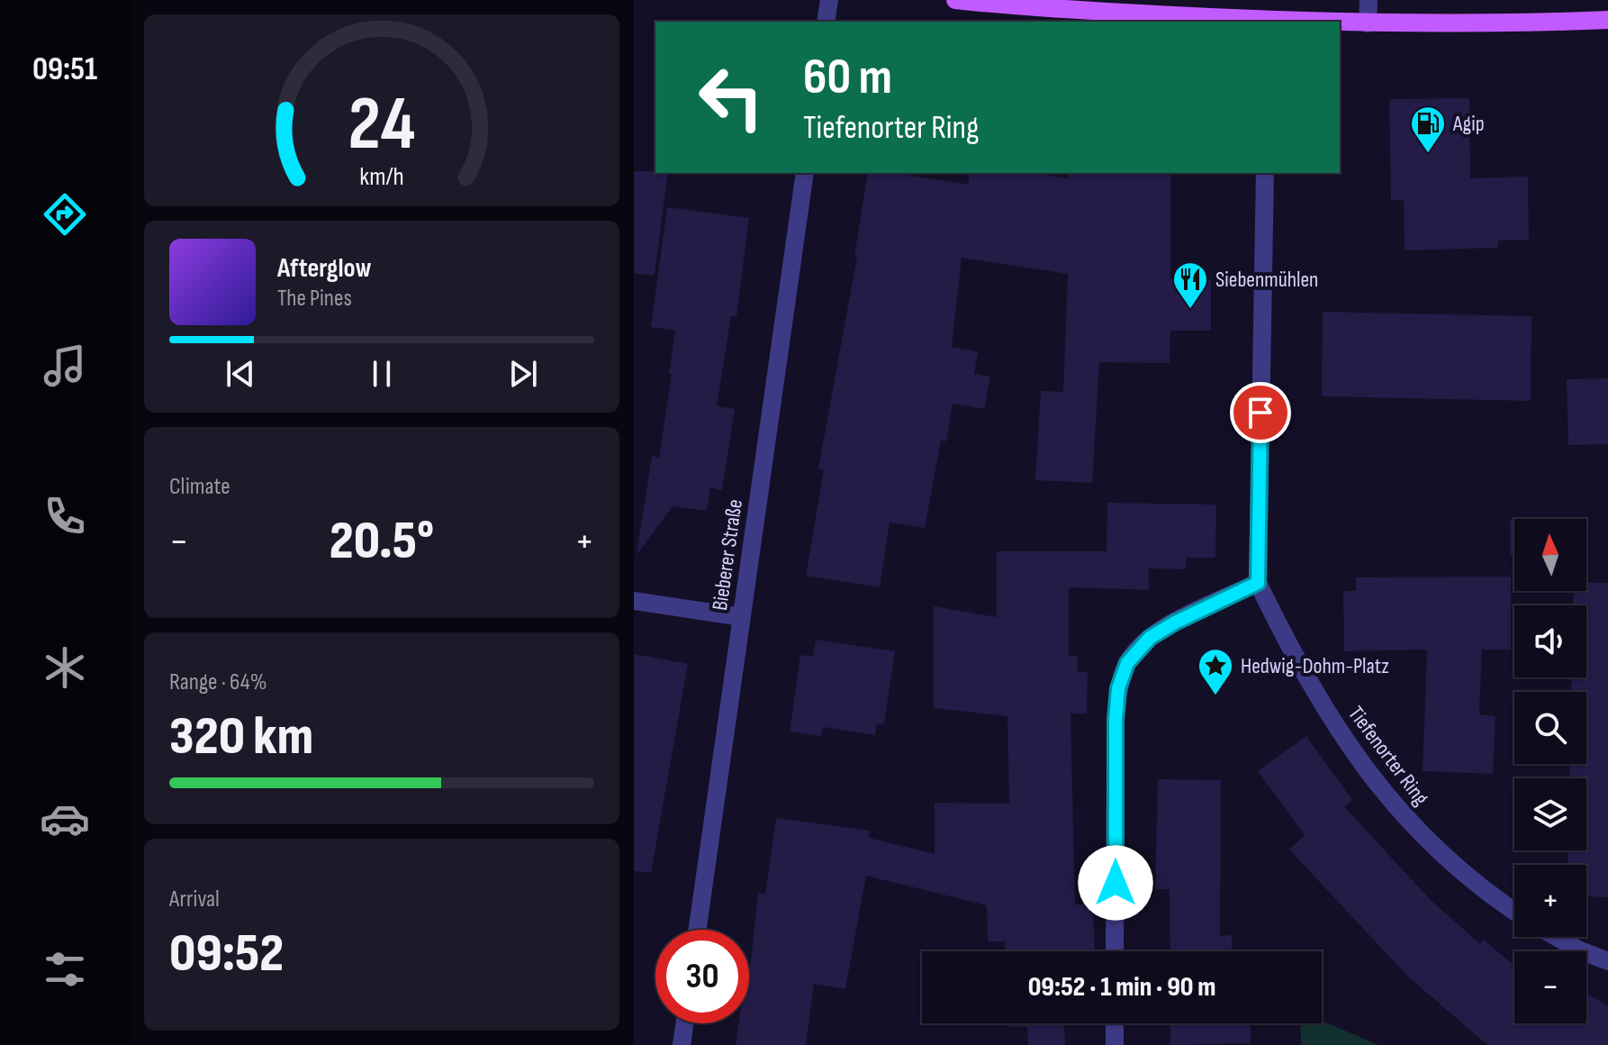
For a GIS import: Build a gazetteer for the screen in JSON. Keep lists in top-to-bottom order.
{
  "streets": {
    "street": ["Bieberer Straße", "Tiefenorter Ring"]
  },
  "places": {
    "fuel station": ["Agip"],
    "restaurant": ["Siebenmühlen"],
    "place": ["Hedwig-Dohm-Platz"]
  },
  "north": "top",
  "page": {
    "tabs": "09:51",
    "turn": ["60 m", "Tiefenorter Ring"],
    "song": ["Afterglow", "The Pines"],
    "tile": [
      "Climate",
      ["Range · 64%", "320 km"],
      ["Arrival", "09:52"]
    ],
    "heat": ["−", "20.5°", "+"],
    "map_buttons": ["+", "−"],
    "limit": "30",
    "trip": "09:52 · 1 min · 90 m",
    "gauge": ["24", "km/h"]
  }
}
